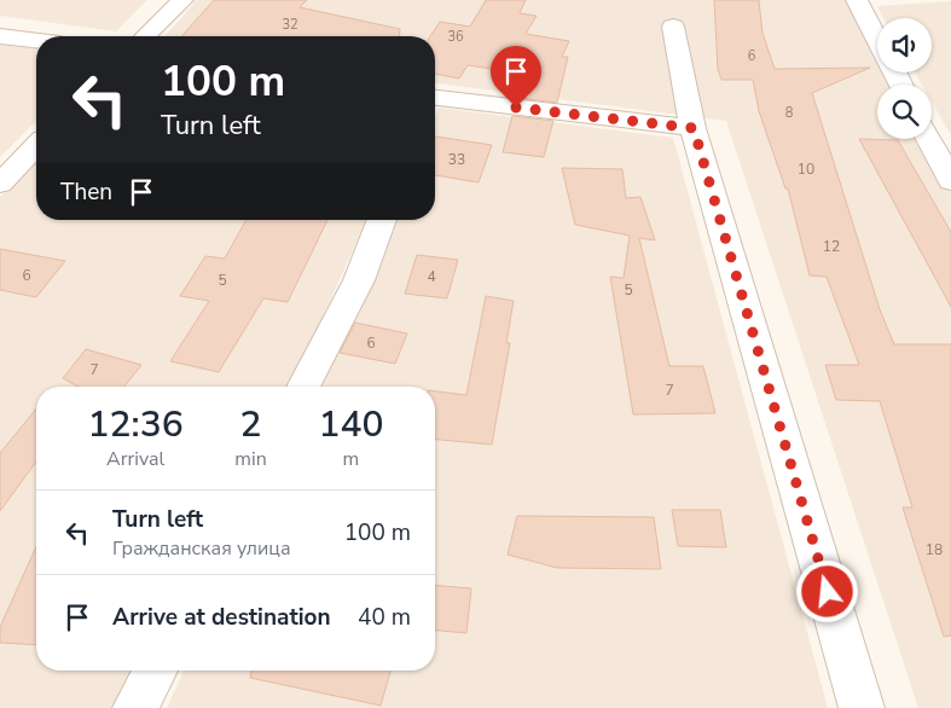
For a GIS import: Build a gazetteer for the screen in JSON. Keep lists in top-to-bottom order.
{
  "house_numbers": [
    "32",
    "36",
    "6",
    "8",
    "33",
    "10",
    "12",
    "6",
    "4",
    "5",
    "5",
    "6",
    "7",
    "7",
    "18"
  ],
  "page": {
    "turn": ["100 m", "Turn left"],
    "then": "Then",
    "eta": [
      "12:36",
      "Arrival",
      "2",
      "min",
      "140",
      "m"
    ],
    "list": [
      {
        "name": "Turn left",
        "note": "Гражданская улица",
        "value": "100 m"
      },
      {
        "name": "Arrive at destination",
        "value": "40 m"
      }
    ]
  }
}
